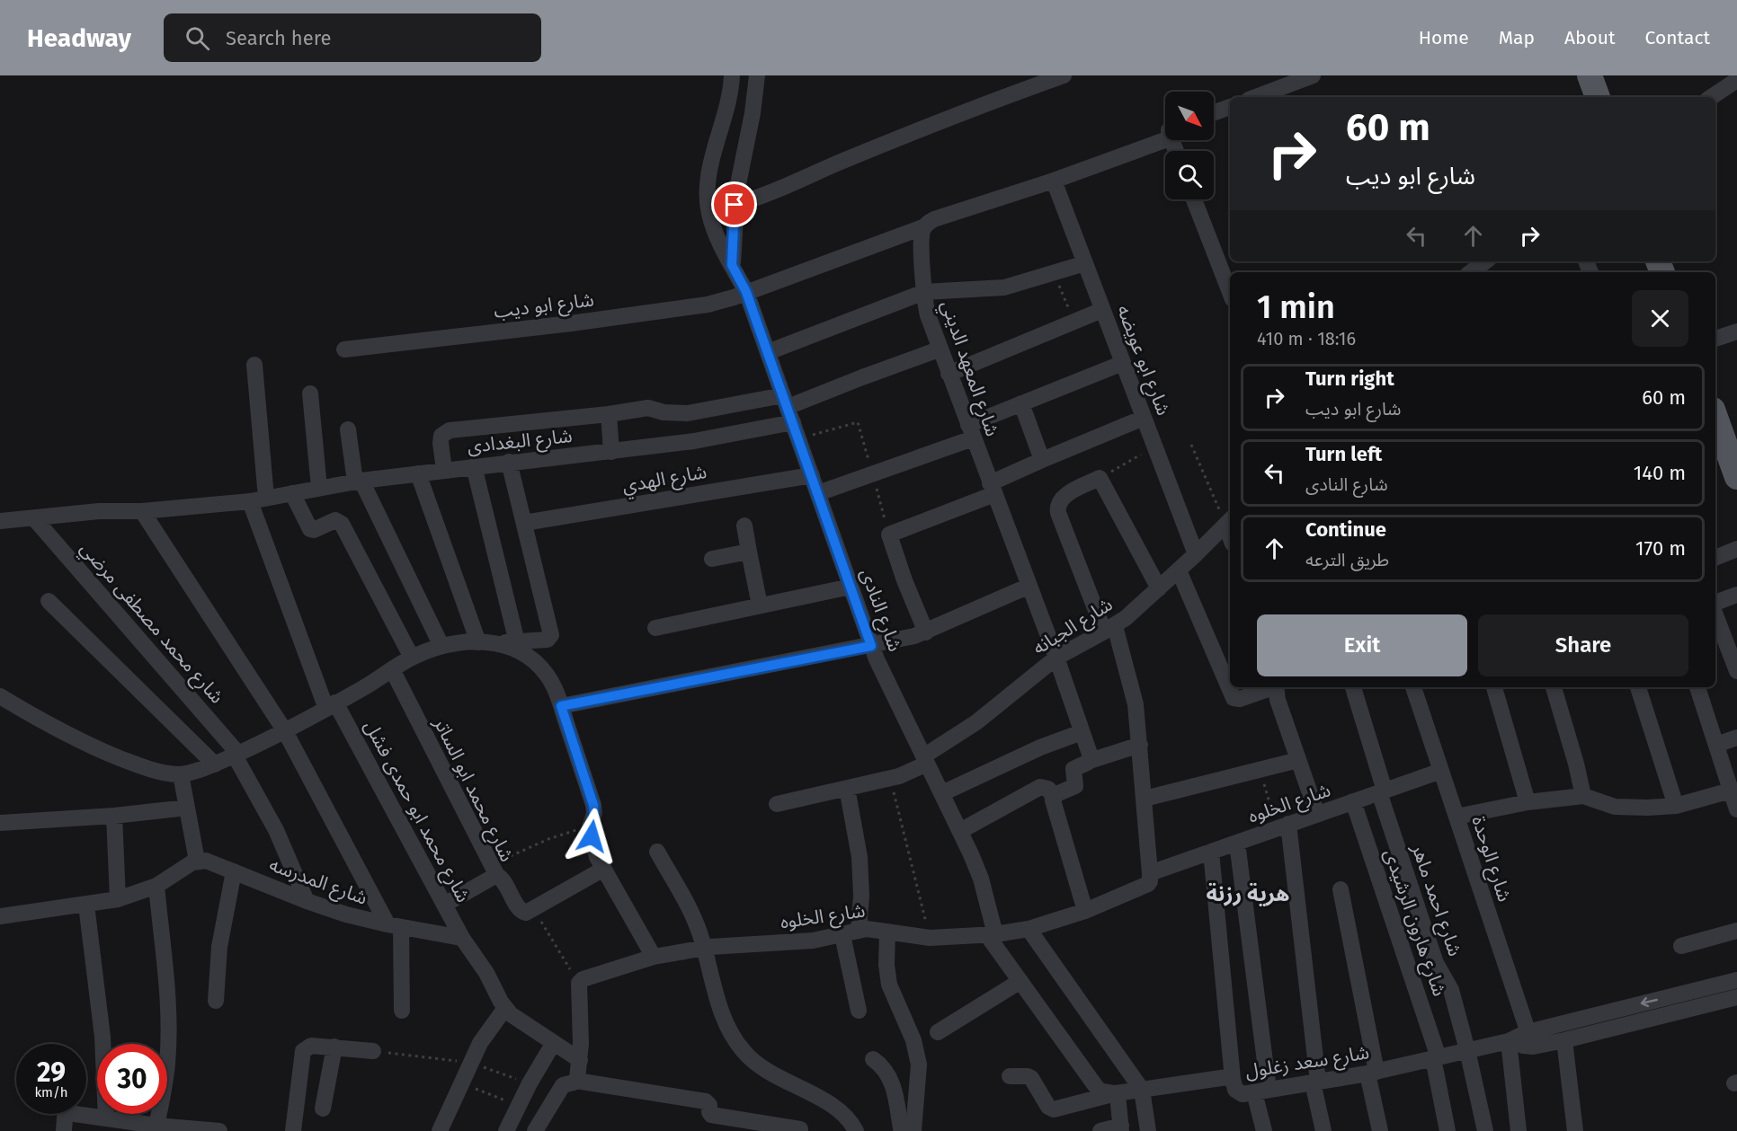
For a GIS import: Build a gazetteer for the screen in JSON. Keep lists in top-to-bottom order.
{
  "streets": {
    "street": [
      "شارع ابو ديب",
      "شارع ابو عويضه",
      "شارع المعهد الديني",
      "شارع البغدادى",
      "شارع الهدي",
      "شارع النادى",
      "شارع محمد مصطفى مرضي",
      "شارع الجبانه",
      "شارع محمد ابو الساتر",
      "شارع الخلوه",
      "شارع محمد ابو حمدى فشل",
      "شارع الوحدة",
      "شارع المدرسه",
      "شارع احمد ماهر",
      "شارع هارون الرشيدى",
      "شارع سعد زغلول"
    ]
  },
  "crossings": [
    ["شارع ابو ديب", "شارع المعهد الديني"],
    ["شارع ابو ديب", "شارع النادى"],
    ["شارع ابو عويضه", "شارع الجبانه"],
    ["شارع المعهد الديني", "شارع الجبانه"],
    ["شارع البغدادى", "شارع النادى"],
    ["شارع البغدادى", "شارع محمد مصطفى مرضي"],
    ["شارع البغدادى", "شارع محمد ابو حمدى فشل"],
    ["شارع الهدي", "شارع النادى"],
    ["شارع النادى", "شارع الجبانه"],
    ["شارع النادى", "شارع الخلوه"],
    ["شارع محمد مصطفى مرضي", "شارع المدرسه"],
    ["شارع محمد ابو الساتر", "شارع محمد ابو حمدى فشل"],
    ["شارع الخلوه", "شارع الوحدة"],
    ["شارع الخلوه", "شارع احمد ماهر"],
    ["شارع الخلوه", "شارع هارون الرشيدى"],
    ["شارع محمد ابو حمدى فشل", "شارع المدرسه"],
    ["شارع الوحدة", "شارع سعد زغلول"],
    ["شارع احمد ماهر", "شارع سعد زغلول"],
    ["شارع هارون الرشيدى", "شارع سعد زغلول"]
  ],
  "districts": ["هرية رزنة"],
  "north": "bottom right",
  "page": {
    "header": "Headway",
    "search": "Search here",
    "nav": [
      "Home",
      "Map",
      "About",
      "Contact"
    ],
    "turn": ["60 m", "شارع ابو ديب"],
    "heading": ["1 min", "410 m · 18:16"],
    "list": [
      {
        "name": "Turn right",
        "note": "شارع ابو ديب",
        "value": "60 m"
      },
      {
        "name": "Turn left",
        "note": "شارع النادى",
        "value": "140 m"
      },
      {
        "name": "Continue",
        "note": "طريق الترعه",
        "value": "170 m"
      }
    ],
    "buttons": ["Exit", "Share"],
    "speed": "29 km/h",
    "limit": "30"
  }
}
